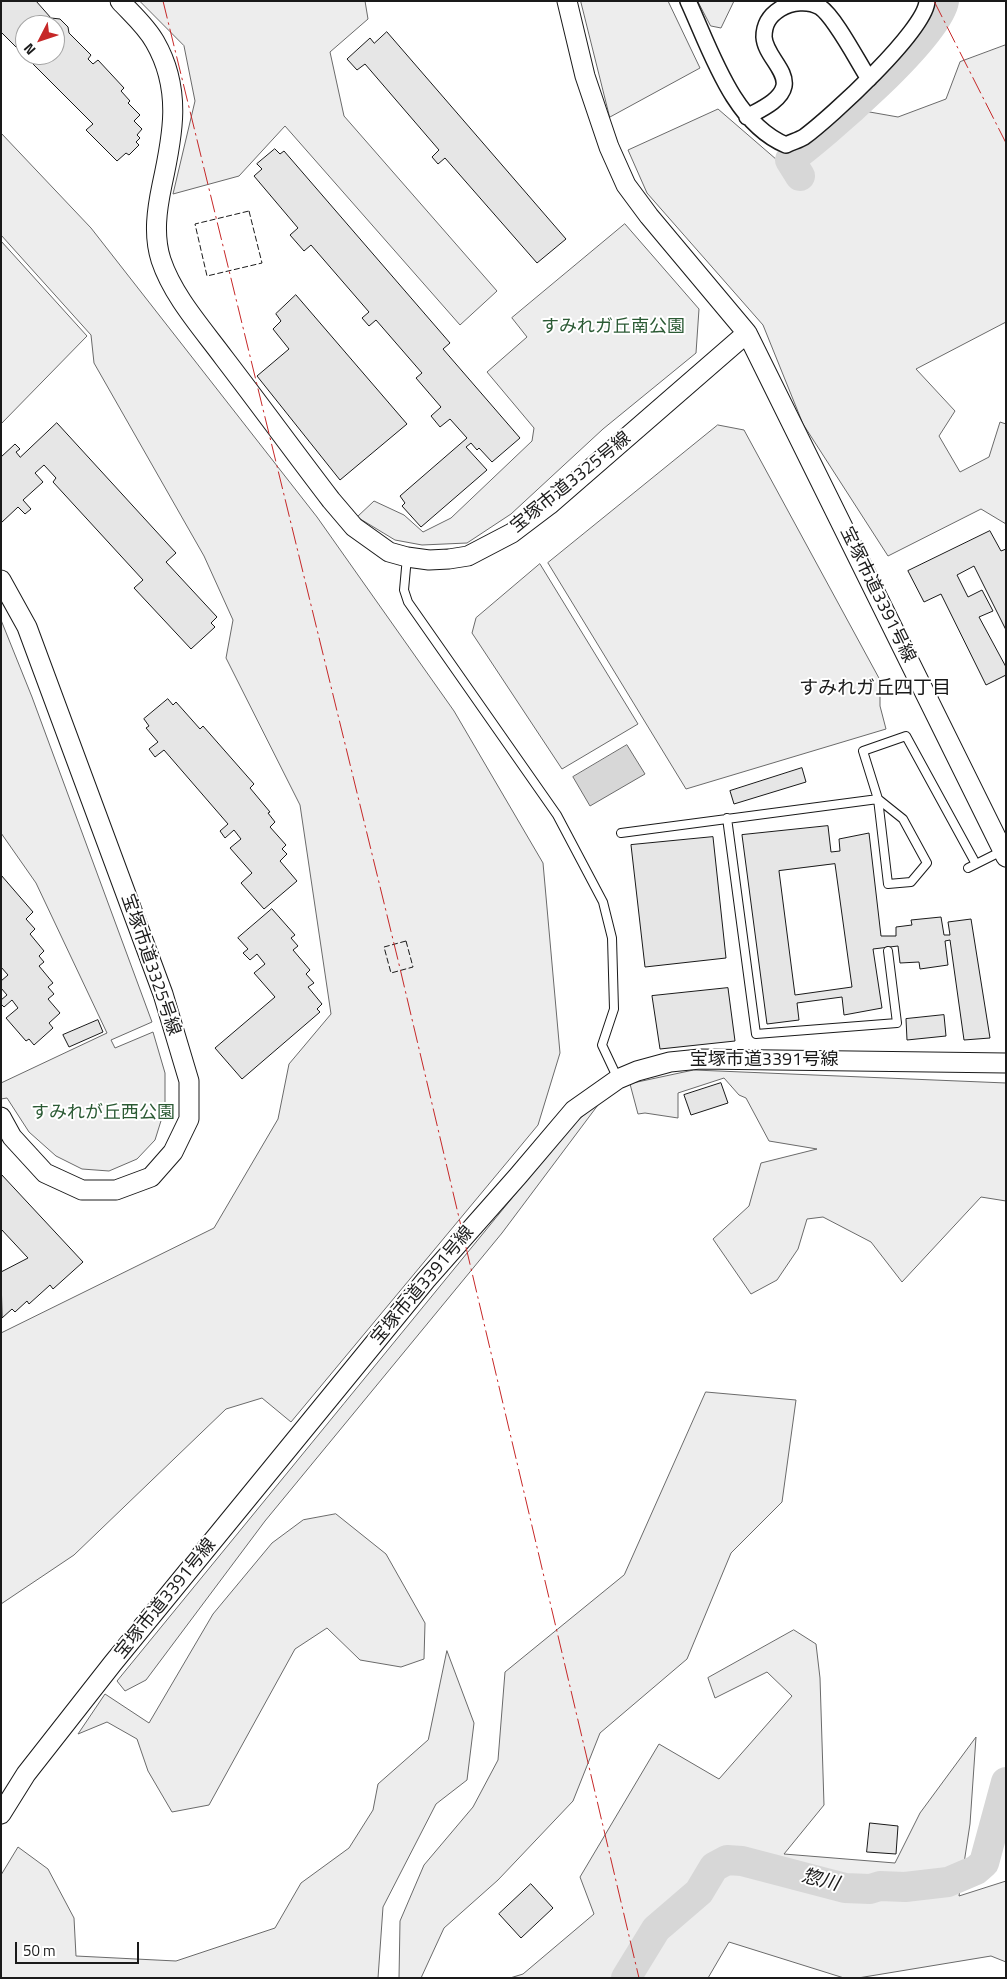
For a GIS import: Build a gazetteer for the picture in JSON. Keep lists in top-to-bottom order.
{
  "streets": {
    "street": ["宝塚市道3325号線", "宝塚市道3391号線"]
  },
  "crossings": [
    ["宝塚市道3325号線", "宝塚市道3391号線"]
  ],
  "districts": ["すみれガ丘四丁目"],
  "water": ["惣川"],
  "parks": ["すみれガ丘南公園", "すみれが丘西公園"],
  "scale_bar": "50 m",
  "north": "bottom left"
}
